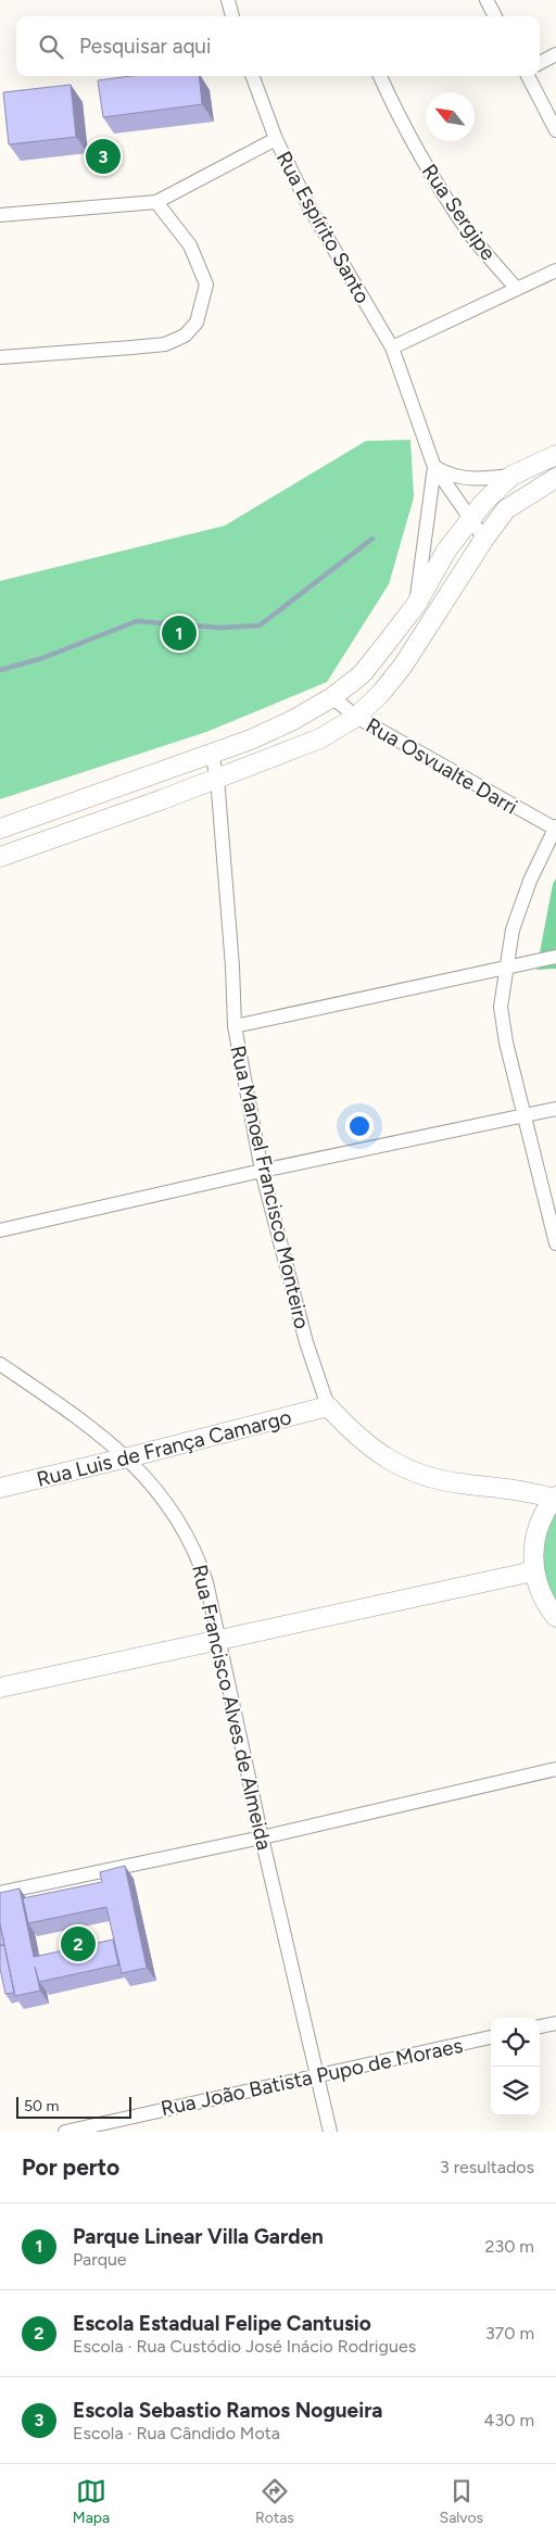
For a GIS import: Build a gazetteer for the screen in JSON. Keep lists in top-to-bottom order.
{
  "streets": {
    "street": [
      "Rua Sergipe",
      "Rua Espírito Santo",
      "Rua Osvualte Darri",
      "Rua Manoel Francisco Monteiro",
      "Rua Luis de França Camargo",
      "Rua Francisco Alves de Almeida",
      "Rua João Batista Pupo de Moraes"
    ]
  },
  "crossings": [
    ["Rua Manoel Francisco Monteiro", "Rua Luis de França Camargo"],
    ["Rua Luis de França Camargo", "Rua Francisco Alves de Almeida"],
    ["Rua Francisco Alves de Almeida", "Rua João Batista Pupo de Moraes"]
  ],
  "scale_bar": "50 m",
  "north": "top left",
  "page": {
    "search": "Pesquisar aqui",
    "pins": ["3", "1", "2"],
    "scale": "50 m",
    "heading": ["Por perto", "3 resultados"],
    "list": [
      {
        "mark": "1",
        "name": "Parque Linear Villa Garden",
        "note": "Parque",
        "value": "230 m"
      },
      {
        "mark": "2",
        "name": "Escola Estadual Felipe Cantusio",
        "note": "Escola · Rua Custódio José Inácio Rodrigues",
        "value": "370 m"
      },
      {
        "mark": "3",
        "name": "Escola Sebastio Ramos Nogueira",
        "note": "Escola · Rua Cândido Mota",
        "value": "430 m"
      }
    ],
    "nav": ["Mapa", "Rotas", "Salvos"]
  }
}
